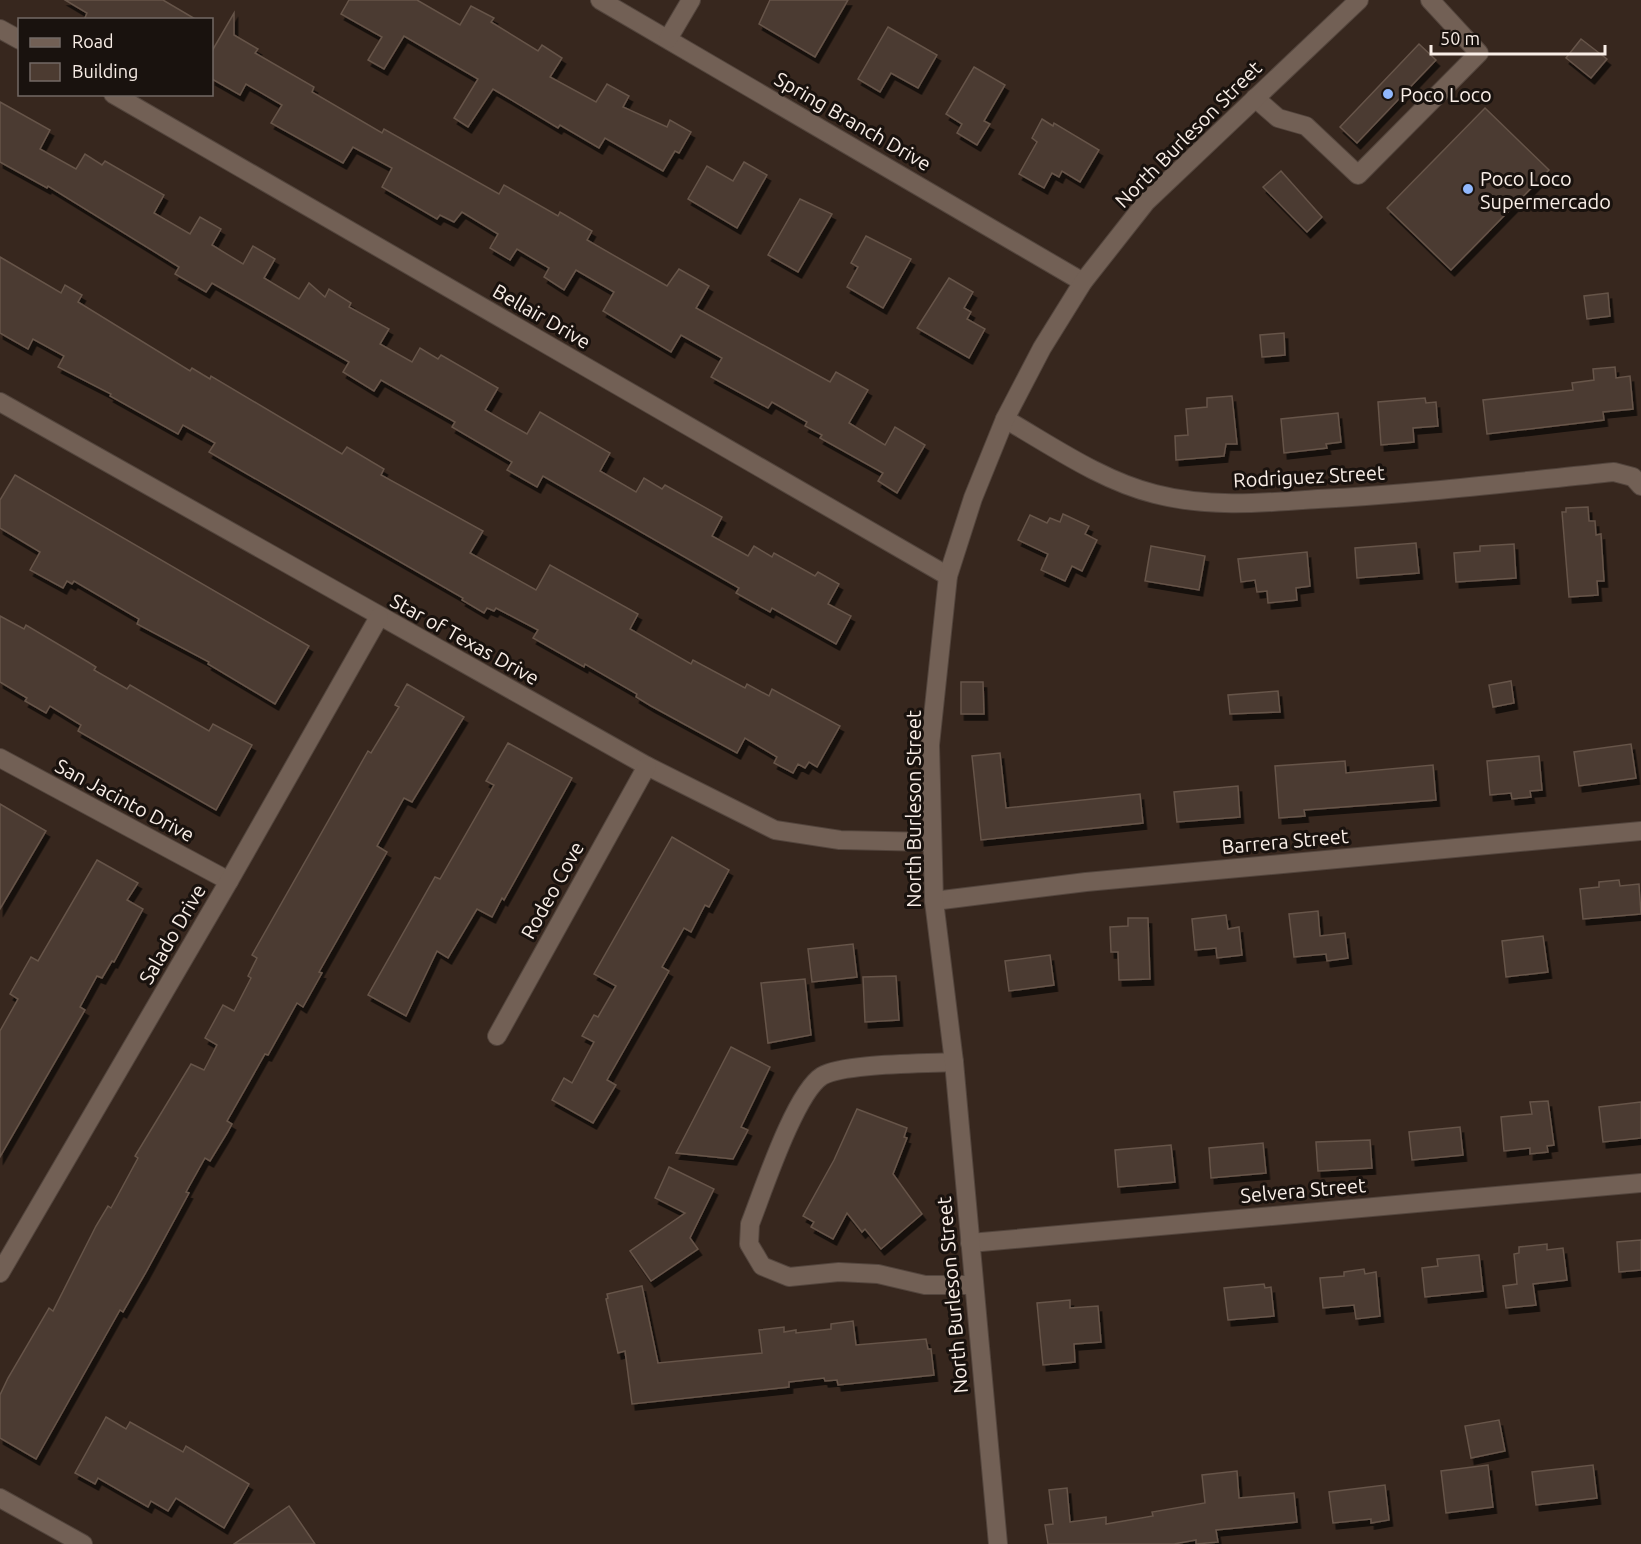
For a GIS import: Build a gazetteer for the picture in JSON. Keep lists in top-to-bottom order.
{
  "streets": {
    "street": [
      "Spring Branch Drive",
      "North Burleson Street",
      "Bellair Drive",
      "Rodriguez Street",
      "Star of Texas Drive",
      "San Jacinto Drive",
      "Barrera Street",
      "Rodeo Cove",
      "Salado Drive",
      "Selvera Street"
    ]
  },
  "crossings": [
    ["Spring Branch Drive", "North Burleson Street"],
    ["North Burleson Street", "Bellair Drive"],
    ["North Burleson Street", "Rodriguez Street"],
    ["North Burleson Street", "Star of Texas Drive"],
    ["North Burleson Street", "Barrera Street"],
    ["North Burleson Street", "Selvera Street"],
    ["Star of Texas Drive", "Rodeo Cove"],
    ["Star of Texas Drive", "Salado Drive"],
    ["San Jacinto Drive", "Salado Drive"]
  ],
  "places": ["Poco Loco", "Poco Loco Supermercado"],
  "legend": ["Road", "Building"],
  "scale_bar": "50 m"
}
